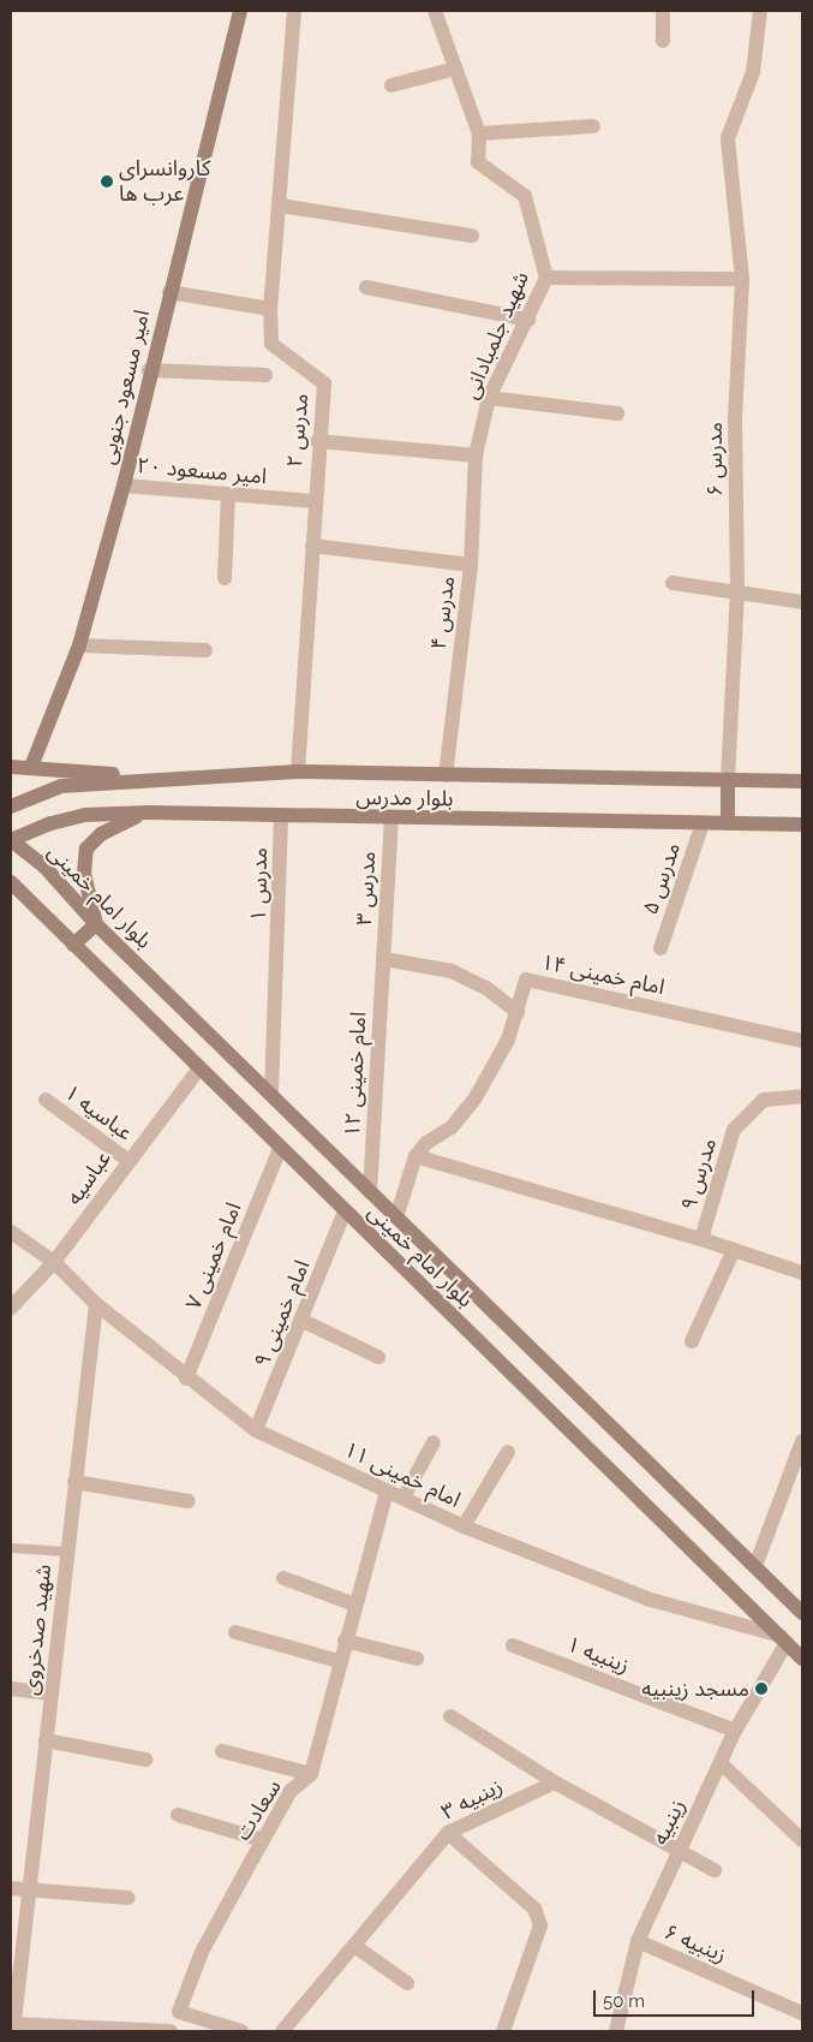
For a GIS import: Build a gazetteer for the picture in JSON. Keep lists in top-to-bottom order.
{
  "streets": {
    "main road": ["امیر مسعود جنوبی", "بلوار مدرس", "بلوار امام خمینی"],
    "street": [
      "شهید جلمبادانی",
      "مدرس ۲",
      "مدرس ۶",
      "امیر مسعود ۲۰",
      "مدرس ۴",
      "مدرس ۵",
      "مدرس ۱",
      "مدرس ۳",
      "امام خمینی ۱۴",
      "امام خمینی ۱۲",
      "عباسیه ۱",
      "مدرس ۹",
      "عباسیه",
      "امام خمینی ۷",
      "امام خمینی ۹",
      "امام خمینی ۱۱",
      "شهید صدخروی",
      "زینبیه ۱",
      "زینبیه ۳",
      "سعادت",
      "زینبیه",
      "زینبیه ۶"
    ]
  },
  "crossings": [
    ["شهید جلمبادانی", "مدرس ۴"],
    ["امیر مسعود جنوبی", "امیر مسعود ۲۰"],
    ["مدرس ۲", "امیر مسعود ۲۰"],
    ["مدرس ۲", "بلوار مدرس"],
    ["مدرس ۶", "بلوار مدرس"],
    ["مدرس ۴", "بلوار مدرس"],
    ["بلوار مدرس", "مدرس ۵"],
    ["بلوار مدرس", "مدرس ۱"],
    ["بلوار مدرس", "مدرس ۳"],
    ["بلوار مدرس", "بلوار امام خمینی"],
    ["مدرس ۱", "بلوار امام خمینی"],
    ["مدرس ۳", "امام خمینی ۱۲"],
    ["بلوار امام خمینی", "امام خمینی ۱۲"],
    ["بلوار امام خمینی", "عباسیه"],
    ["بلوار امام خمینی", "امام خمینی ۷"],
    ["بلوار امام خمینی", "امام خمینی ۹"],
    ["بلوار امام خمینی", "امام خمینی ۱۱"],
    ["بلوار امام خمینی", "زینبیه"],
    ["عباسیه ۱", "عباسیه"],
    ["عباسیه", "امام خمینی ۱۱"],
    ["امام خمینی ۷", "امام خمینی ۱۱"],
    ["امام خمینی ۹", "امام خمینی ۱۱"],
    ["امام خمینی ۱۱", "شهید صدخروی"],
    ["امام خمینی ۱۱", "سعادت"],
    ["امام خمینی ۱۱", "زینبیه"],
    ["زینبیه ۱", "زینبیه"],
    ["زینبیه", "زینبیه ۶"]
  ],
  "places": ["کاروانسرای عرب ها", "مسجد زینبیه"],
  "scale_bar": "50 m"
}
